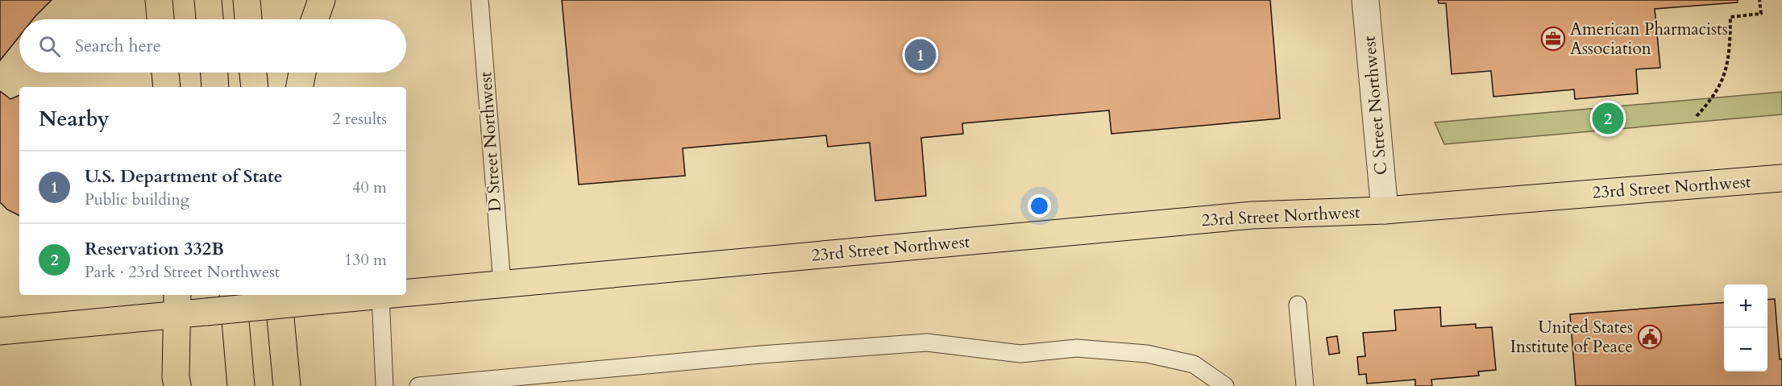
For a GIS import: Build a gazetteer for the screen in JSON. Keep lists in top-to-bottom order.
{
  "streets": {
    "main road": ["23rd Street Northwest"],
    "street": ["C Street Northwest"],
    "lane": ["D Street Northwest"]
  },
  "crossings": [
    ["C Street Northwest", "23rd Street Northwest"],
    ["D Street Northwest", "23rd Street Northwest"]
  ],
  "places": {
    "office": ["American Pharmacists Association"],
    "public building": ["United States Institute of Peace"]
  },
  "page": {
    "search": "Search here",
    "pins": ["1", "2"],
    "heading": ["Nearby", "2 results"],
    "list": [
      {
        "mark": "1",
        "name": "U.S. Department of State",
        "note": "Public building",
        "value": "40 m"
      },
      {
        "mark": "2",
        "name": "Reservation 332B",
        "note": "Park · 23rd Street Northwest",
        "value": "130 m"
      }
    ],
    "map_buttons": ["+", "−"]
  }
}
